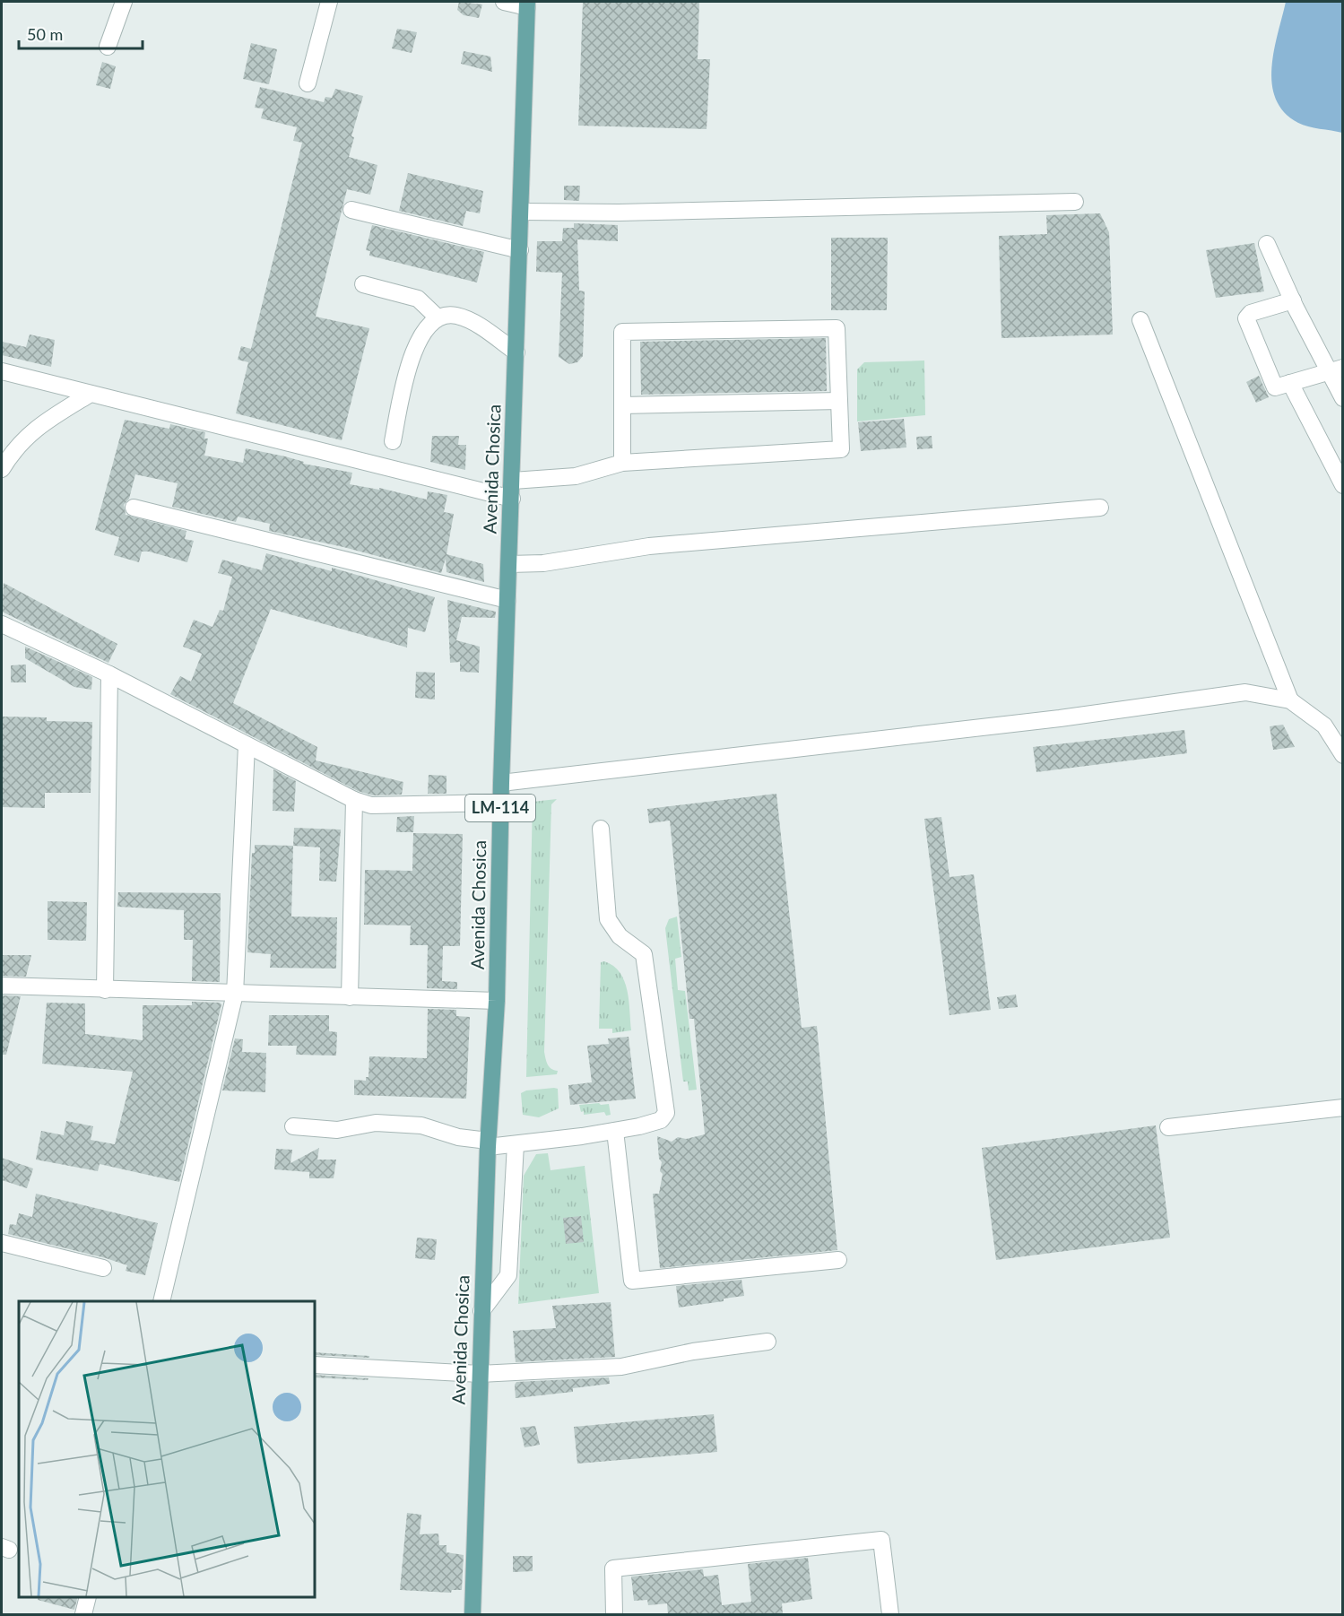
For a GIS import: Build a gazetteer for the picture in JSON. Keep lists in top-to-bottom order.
{
  "streets": {
    "main road": ["Avenida Chosica", "LM-114"]
  },
  "scale_bar": "50 m"
}
